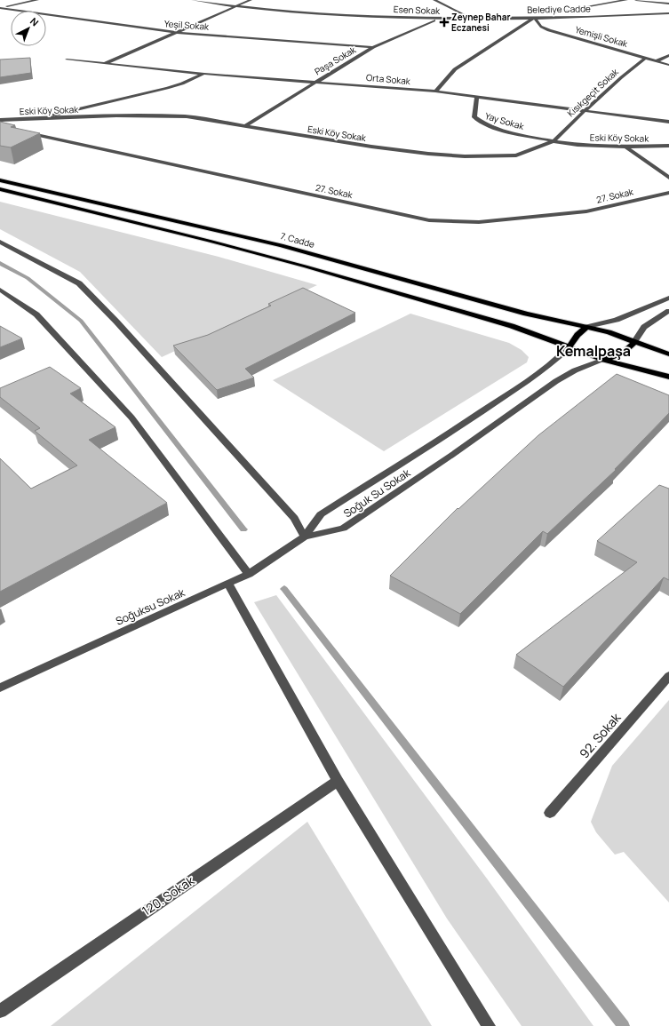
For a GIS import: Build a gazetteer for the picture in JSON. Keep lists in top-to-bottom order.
{
  "streets": {
    "main road": ["7. Cadde"],
    "street": [
      "Belediye Cadde",
      "Esen Sokak",
      "Yeşil Sokak",
      "Yemişli Sokak",
      "Paşa Sokak",
      "Orta Sokak",
      "Kısıkgeçit Sokak",
      "Eski Köy Sokak",
      "Yay Sokak",
      "27. Sokak",
      "Soğuk Su Sokak",
      "Soğuksu Sokak",
      "92. Sokak",
      "120. Sokak"
    ]
  },
  "crossings": [
    ["Belediye Cadde", "Esen Sokak"],
    ["Belediye Cadde", "Yemişli Sokak"],
    ["Esen Sokak", "Paşa Sokak"],
    ["Yeşil Sokak", "Paşa Sokak"],
    ["Yemişli Sokak", "Kısıkgeçit Sokak"],
    ["Paşa Sokak", "Orta Sokak"],
    ["Paşa Sokak", "Eski Köy Sokak"],
    ["Orta Sokak", "Kısıkgeçit Sokak"],
    ["Orta Sokak", "Yay Sokak"],
    ["Kısıkgeçit Sokak", "Eski Köy Sokak"],
    ["Kısıkgeçit Sokak", "Yay Sokak"],
    ["Eski Köy Sokak", "Yay Sokak"],
    ["Soğuk Su Sokak", "Soğuksu Sokak"]
  ],
  "districts": ["Kemalpaşa"],
  "places": {
    "health": ["Zeynep Bahar Eczanesi"]
  },
  "north": "top right"
}
